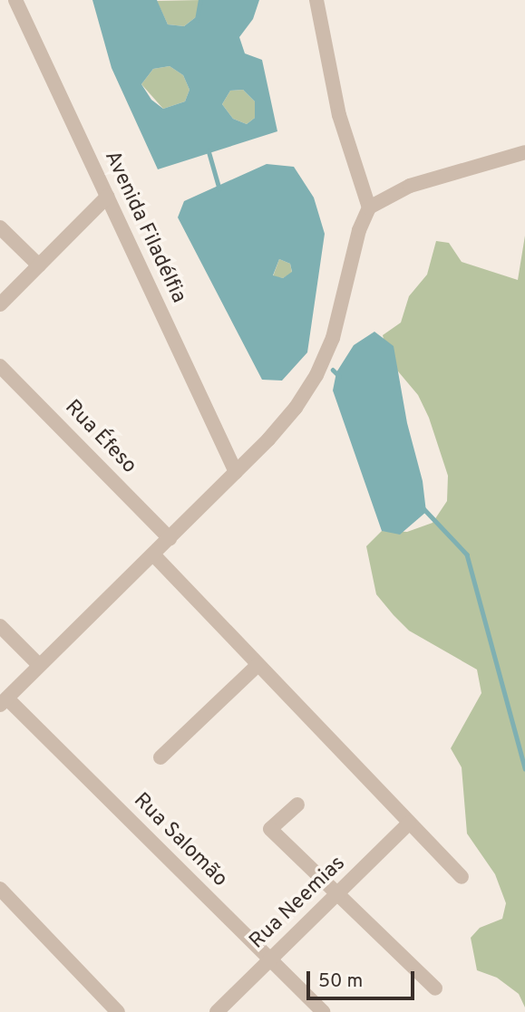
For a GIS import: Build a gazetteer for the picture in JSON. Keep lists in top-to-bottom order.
{
  "streets": {
    "street": [
      "Avenida Filadélfia",
      "Rua Éfeso",
      "Rua Salomão",
      "Rua Neemias"
    ]
  },
  "crossings": [
    ["Rua Salomão", "Rua Neemias"]
  ],
  "scale_bar": "50 m"
}
